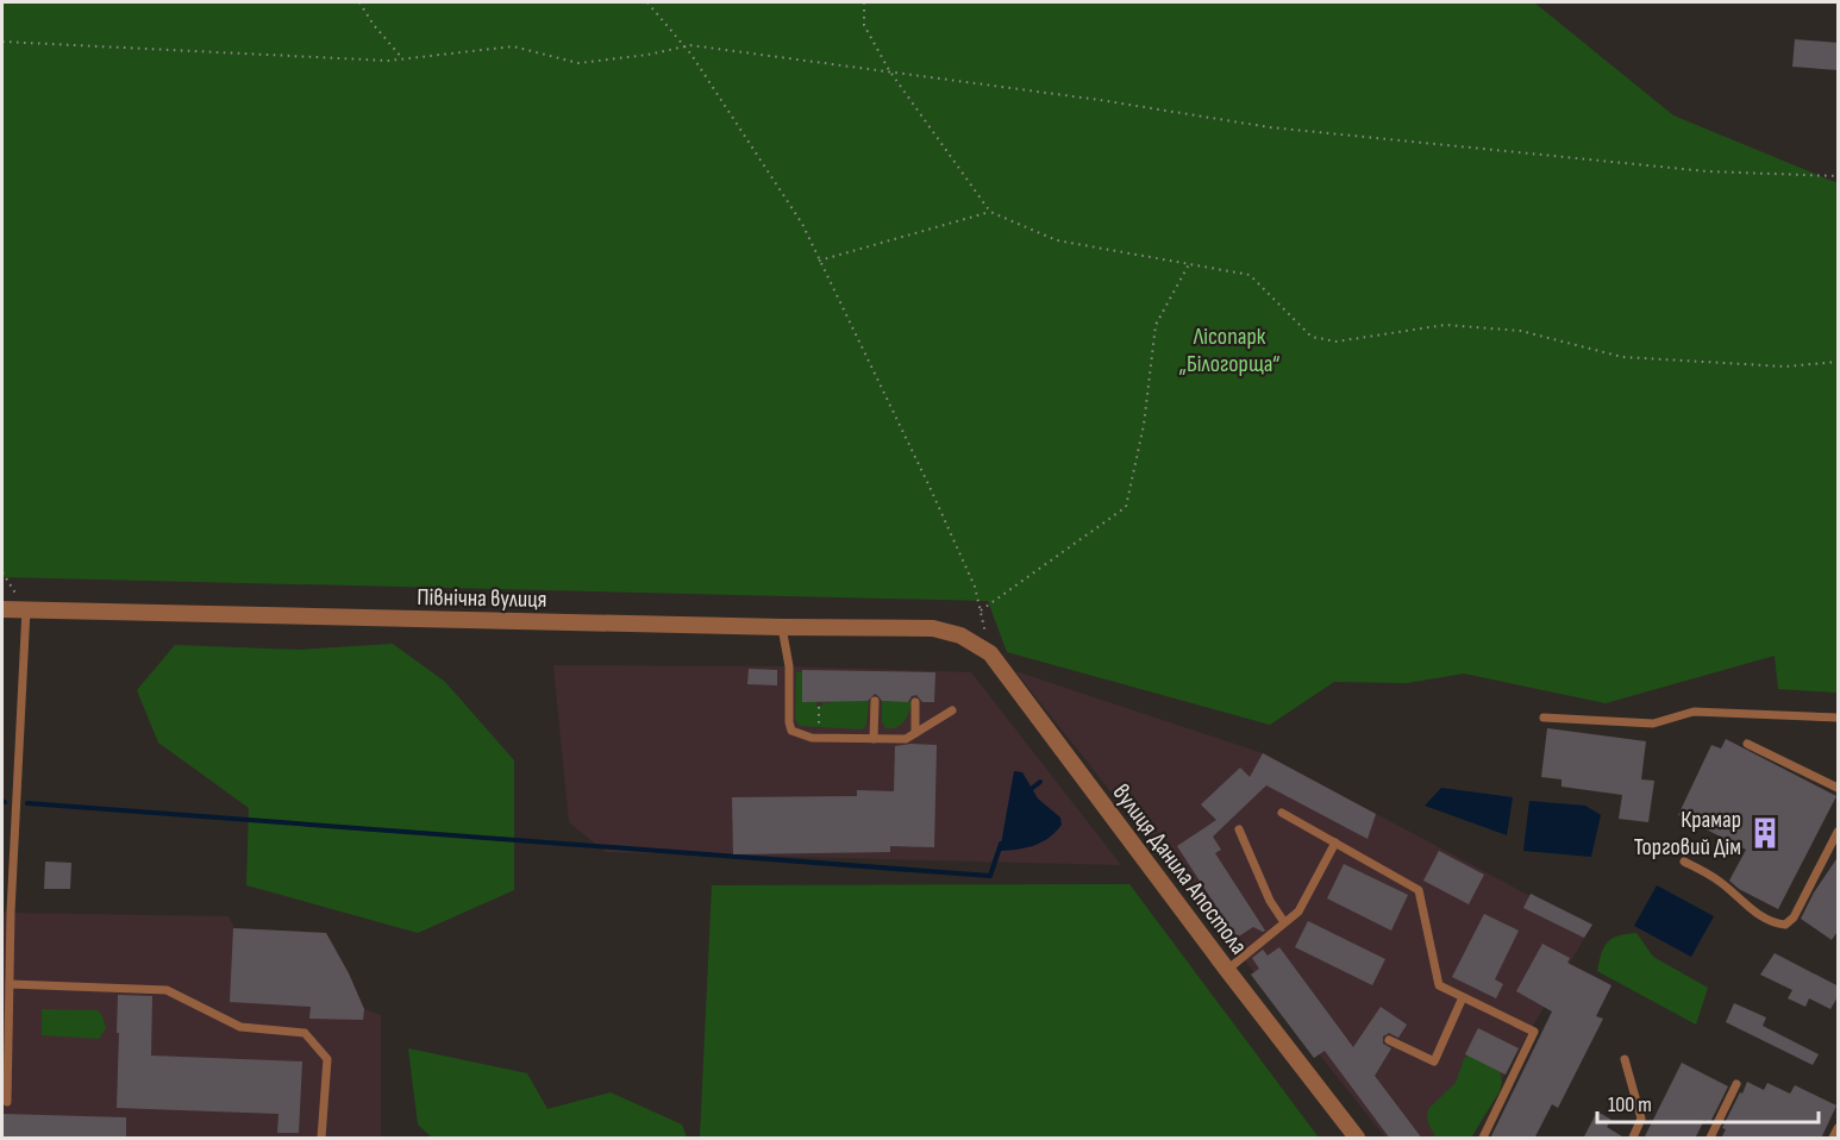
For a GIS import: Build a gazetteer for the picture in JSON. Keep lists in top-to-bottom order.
{
  "streets": {
    "street": ["Північна вулиця", "вулиця Данила Апостола"]
  },
  "crossings": [
    ["Північна вулиця", "вулиця Данила Апостола"]
  ],
  "parks": ["Лісопарк „Білогорща“"],
  "places": {
    "building": ["Крамар Торговий Дім"]
  },
  "scale_bar": "100 m"
}
